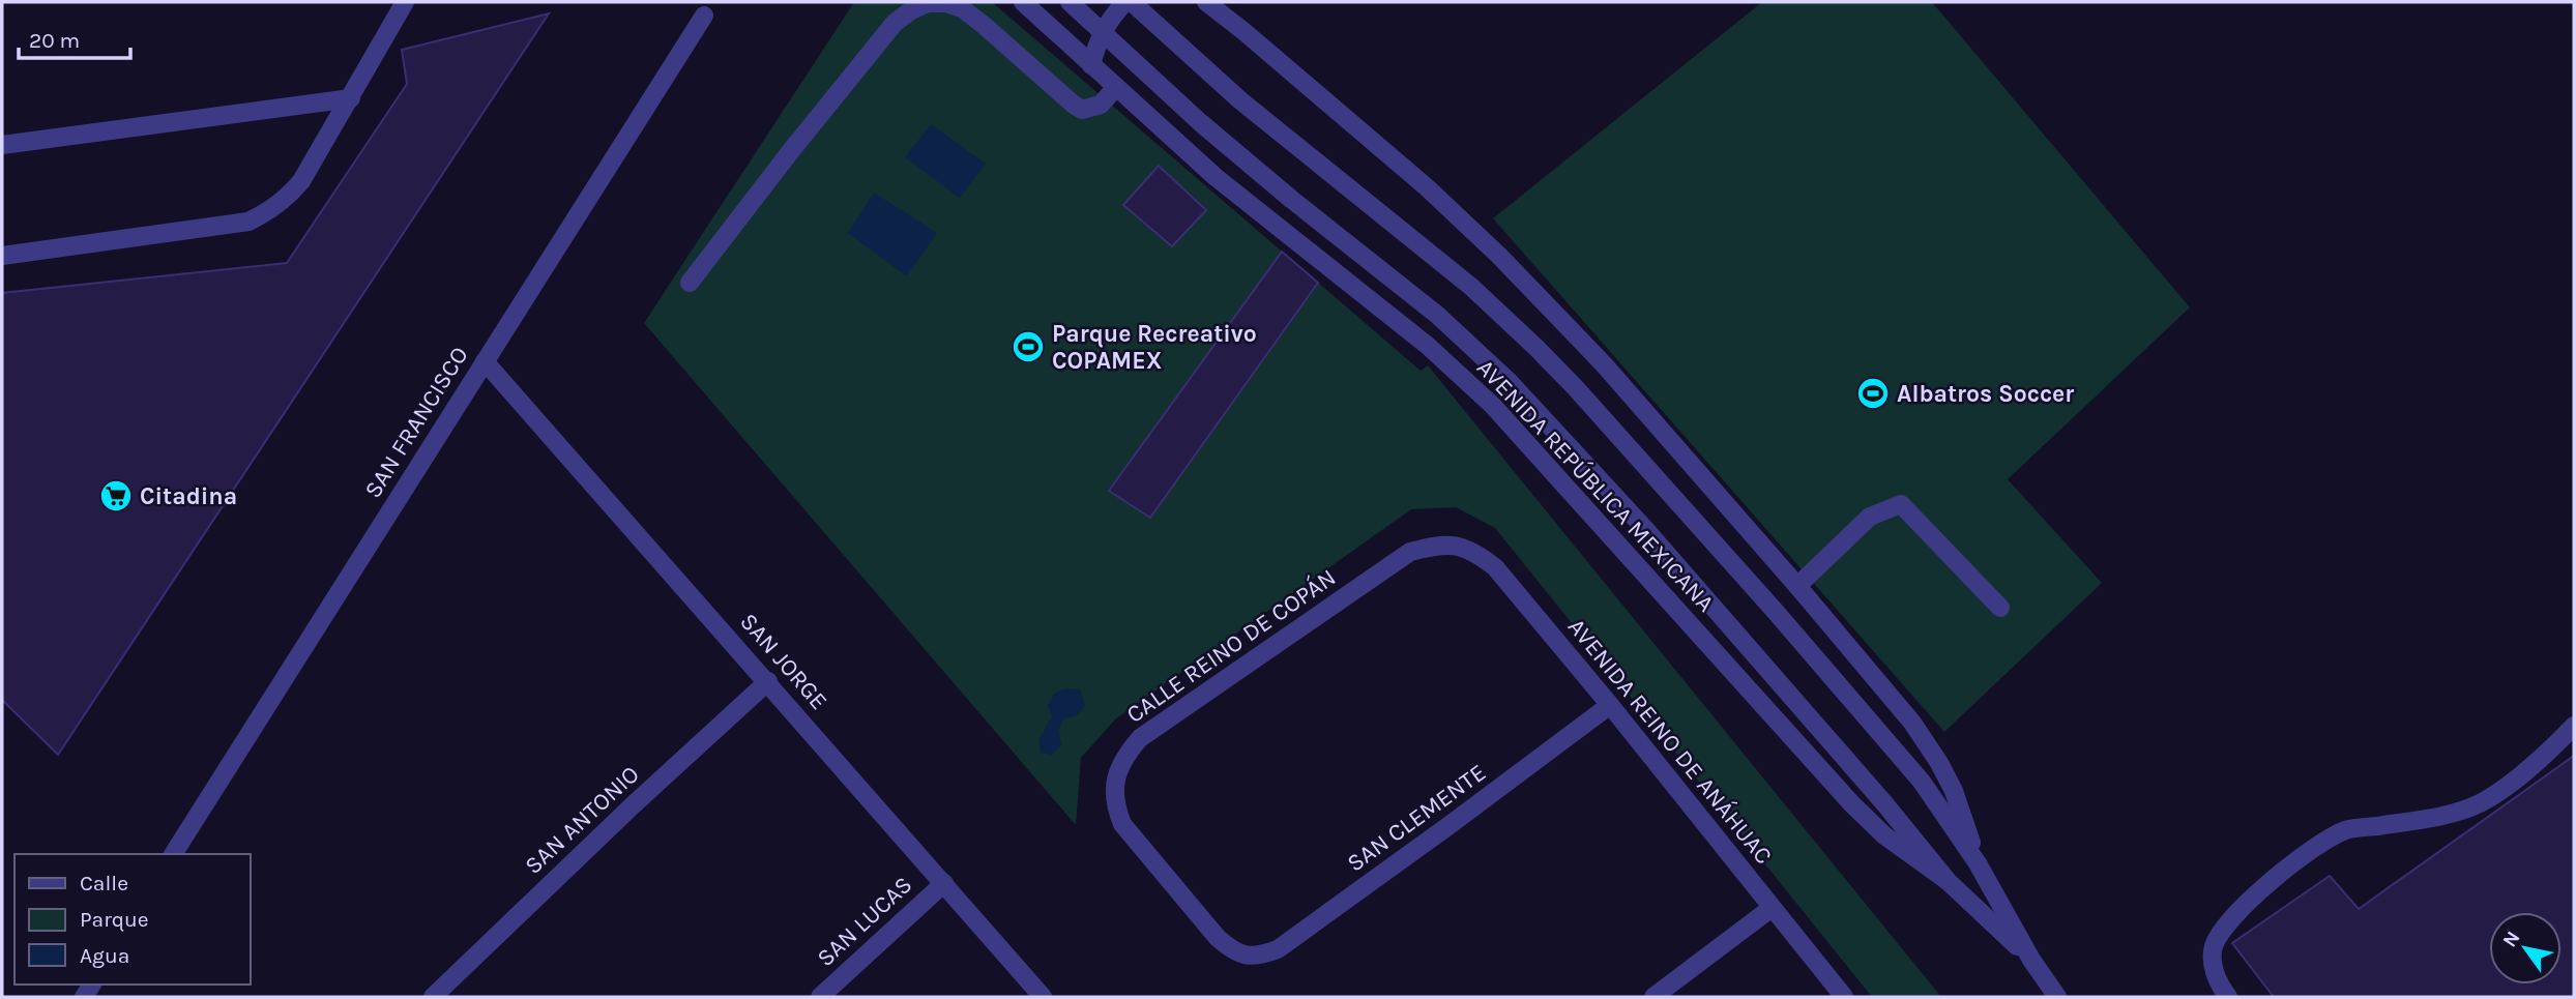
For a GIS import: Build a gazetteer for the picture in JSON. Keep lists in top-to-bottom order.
{
  "streets": {
    "street": [
      "SAN FRANCISCO",
      "AVENIDA REPÚBLICA MEXICANA",
      "CALLE REINO DE COPÁN",
      "SAN JORGE",
      "AVENIDA REINO DE ANÁHUAC",
      "SAN CLEMENTE",
      "SAN ANTONIO",
      "SAN LUCAS"
    ]
  },
  "crossings": [
    ["SAN FRANCISCO", "SAN JORGE"],
    ["CALLE REINO DE COPÁN", "AVENIDA REINO DE ANÁHUAC"],
    ["CALLE REINO DE COPÁN", "SAN CLEMENTE"],
    ["SAN JORGE", "SAN ANTONIO"],
    ["SAN JORGE", "SAN LUCAS"],
    ["AVENIDA REINO DE ANÁHUAC", "SAN CLEMENTE"]
  ],
  "places": {
    "sports": ["Parque Recreativo COPAMEX", "Albatros Soccer"],
    "supermarket": ["Citadina"]
  },
  "legend": ["Calle", "Parque", "Agua"],
  "scale_bar": "20 m",
  "north": "top left"
}
